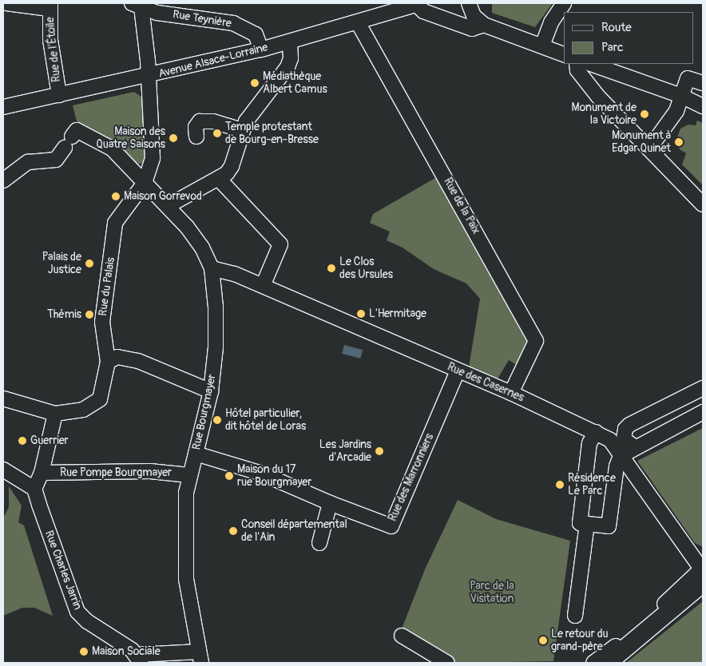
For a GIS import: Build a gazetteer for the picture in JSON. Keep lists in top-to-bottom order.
{
  "streets": {
    "street": [
      "Rue Teynière",
      "Rue de l'Étoile",
      "Avenue Alsace-Lorraine",
      "Rue de la Paix",
      "Rue du Palais",
      "Rue des Casernes",
      "Rue Bourgmayer",
      "Rue Pompe Bourgmayer",
      "Rue des Marronniers",
      "Rue Charles Jarrin"
    ]
  },
  "crossings": [
    ["Rue Teynière", "Avenue Alsace-Lorraine"],
    ["Rue Teynière", "Rue du Palais"],
    ["Rue de l'Étoile", "Avenue Alsace-Lorraine"],
    ["Avenue Alsace-Lorraine", "Rue de la Paix"],
    ["Avenue Alsace-Lorraine", "Rue du Palais"],
    ["Rue de la Paix", "Rue des Casernes"],
    ["Rue du Palais", "Rue Bourgmayer"],
    ["Rue des Casernes", "Rue Bourgmayer"],
    ["Rue des Casernes", "Rue des Marronniers"],
    ["Rue Bourgmayer", "Rue Pompe Bourgmayer"],
    ["Rue Bourgmayer", "Rue des Marronniers"]
  ],
  "parks": ["Parc de la Visitation"],
  "places": [
    "Médiathèque Albert Camus",
    "Monument de la Victoire",
    "Temple protestant de Bourg-en-Bresse",
    "Maison des Quatre Saisons",
    "Monument à Edgar Quinet",
    "Maison Gorrevod",
    "Palais de Justice",
    "Le Clos des Ursules",
    "L'Hermitage",
    "Thémis",
    "Hôtel particulier, dit hôtel de Loras",
    "Guerrier",
    "Les Jardins d'Arcadie",
    "Maison du 17 rue Bourgmayer",
    "Résidence Le Parc",
    "Conseil départemental de l'Ain",
    "Le retour du grand-père",
    "Maison Sociale"
  ],
  "legend": ["Route", "Parc"]
}
